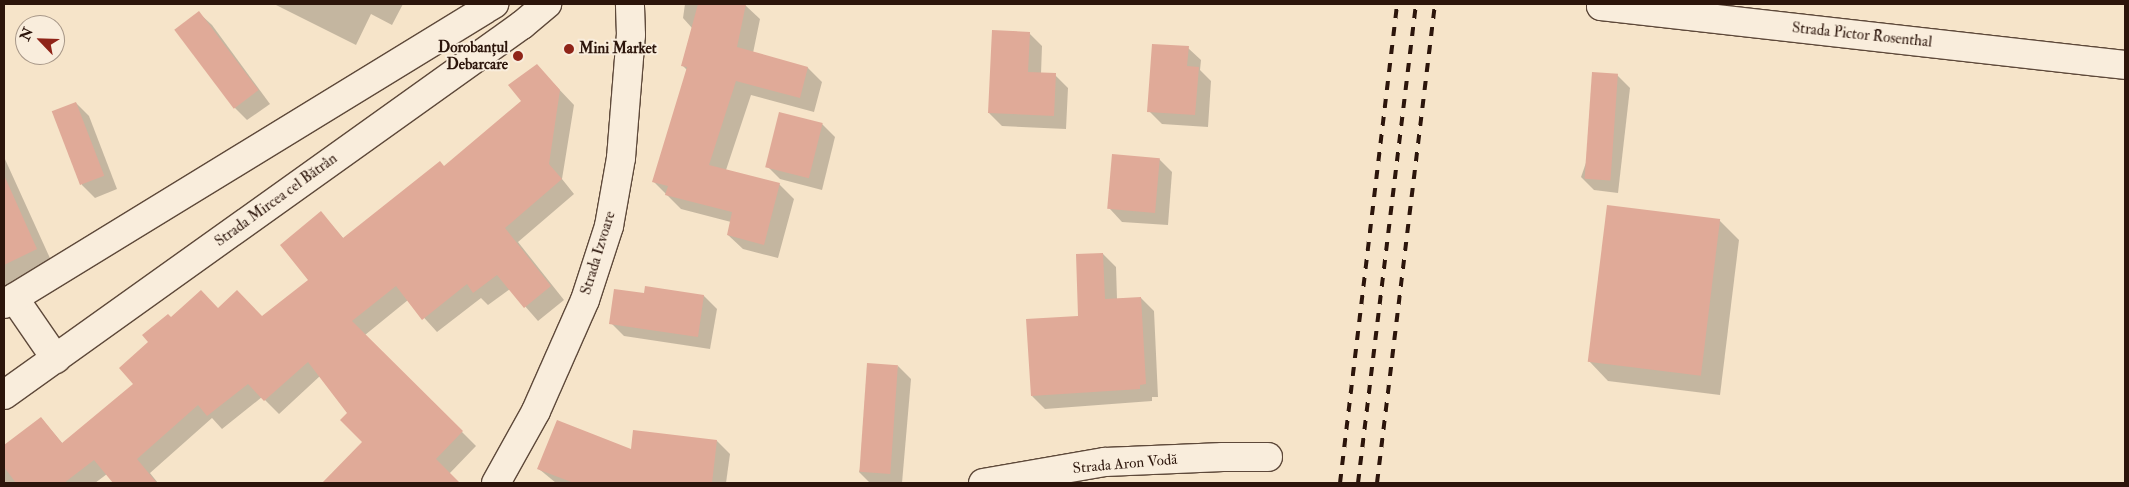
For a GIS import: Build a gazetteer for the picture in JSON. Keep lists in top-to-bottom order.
{
  "streets": {
    "street": [
      "Strada Pictor Rosenthal",
      "Strada Mircea cel Bătrân",
      "Strada Izvoare",
      "Strada Aron Vodă"
    ]
  },
  "places": ["Mini Market", "Dorobanțul Debarcare"],
  "north": "top left"
}
